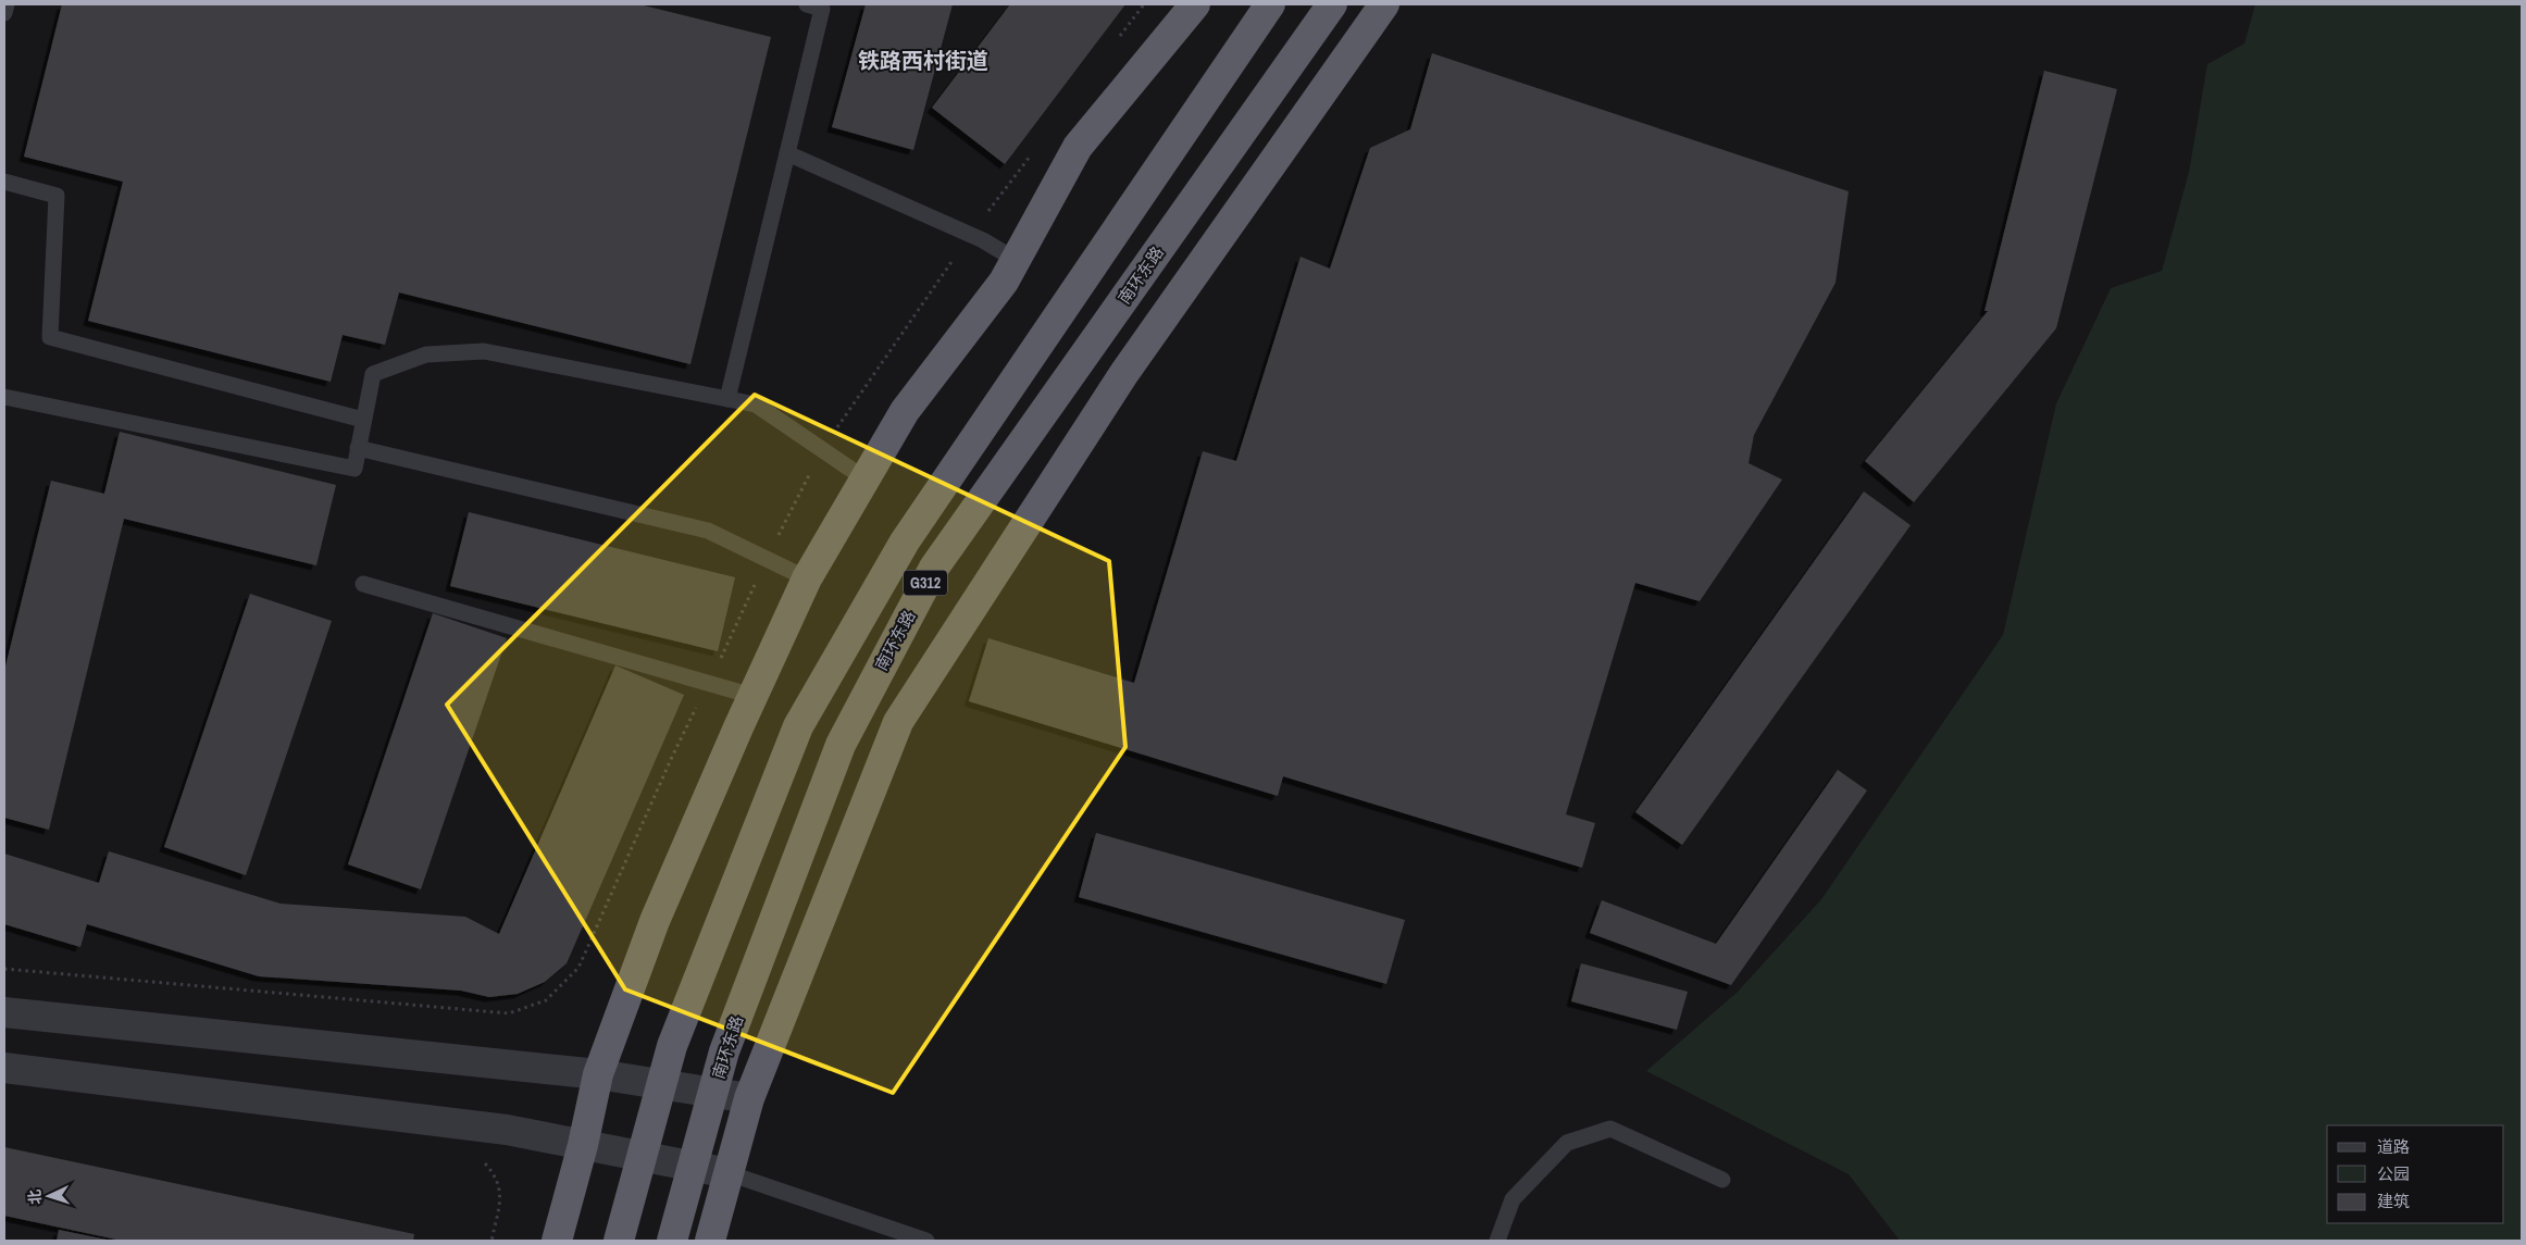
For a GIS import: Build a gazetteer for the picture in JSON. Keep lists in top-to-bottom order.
{
  "streets": {
    "highway": ["南环东路", "G312"]
  },
  "districts": ["铁路西村街道"],
  "legend": ["道路", "公园", "建筑"],
  "north": "left"
}
